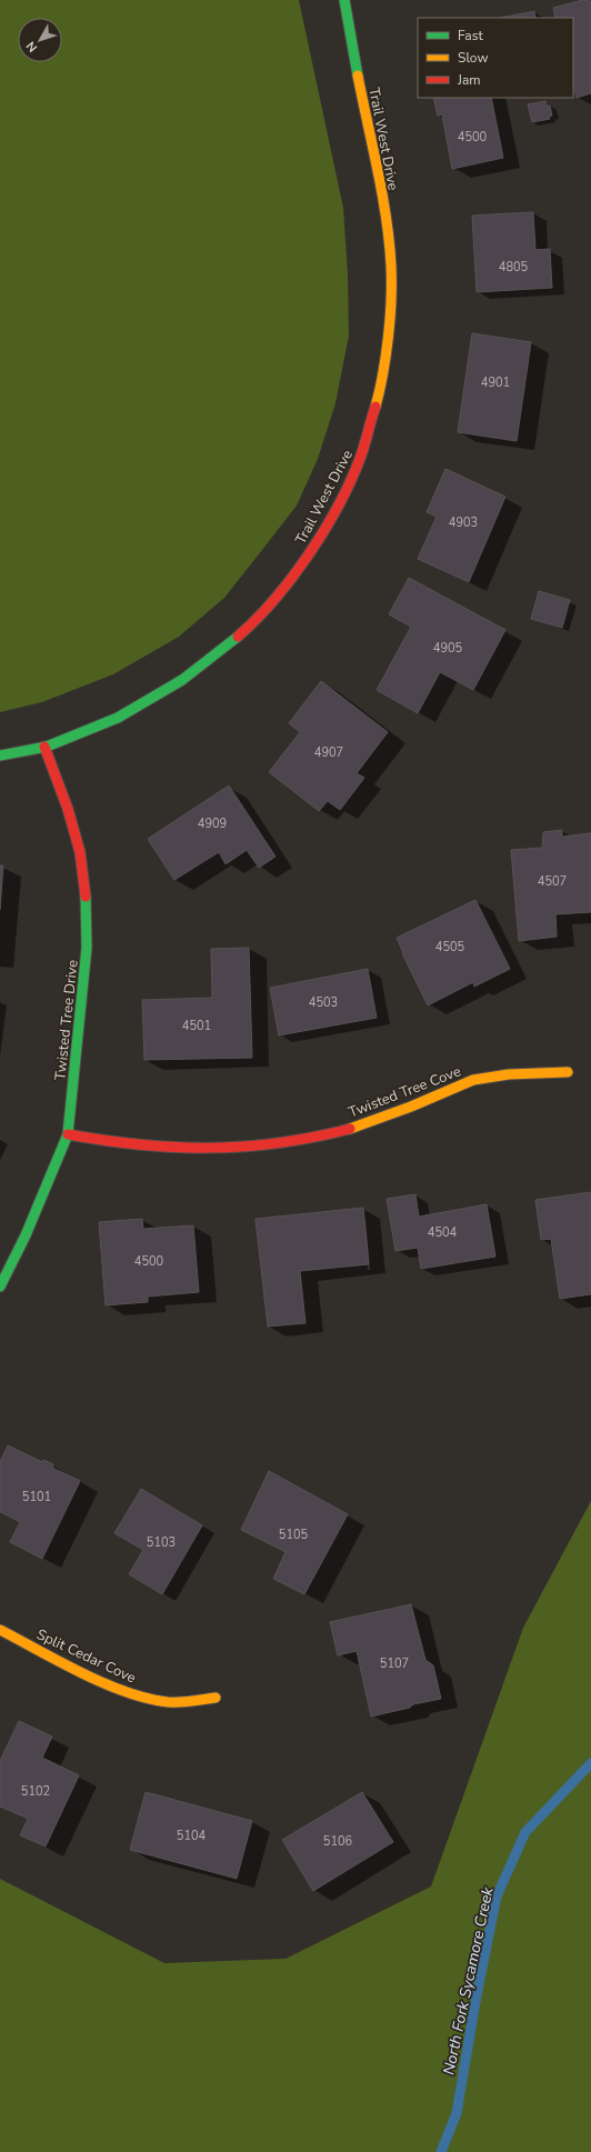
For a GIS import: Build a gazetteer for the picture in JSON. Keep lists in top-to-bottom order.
{
  "streets": {
    "street": [
      "Trail West Drive",
      "Twisted Tree Drive",
      "Twisted Tree Cove",
      "Split Cedar Cove"
    ]
  },
  "crossings": [
    ["Trail West Drive", "Twisted Tree Drive"],
    ["Twisted Tree Drive", "Twisted Tree Cove"]
  ],
  "water": ["North Fork Sycamore Creek"],
  "house_numbers": [
    "4500",
    "4805",
    "4901",
    "4903",
    "4905",
    "4907",
    "4909",
    "4507",
    "4505",
    "4503",
    "4501",
    "4504",
    "4500",
    "5101",
    "5105",
    "5103",
    "5107",
    "5102",
    "5104",
    "5106"
  ],
  "legend": ["Fast", "Slow", "Jam"],
  "north": "bottom left"
}
